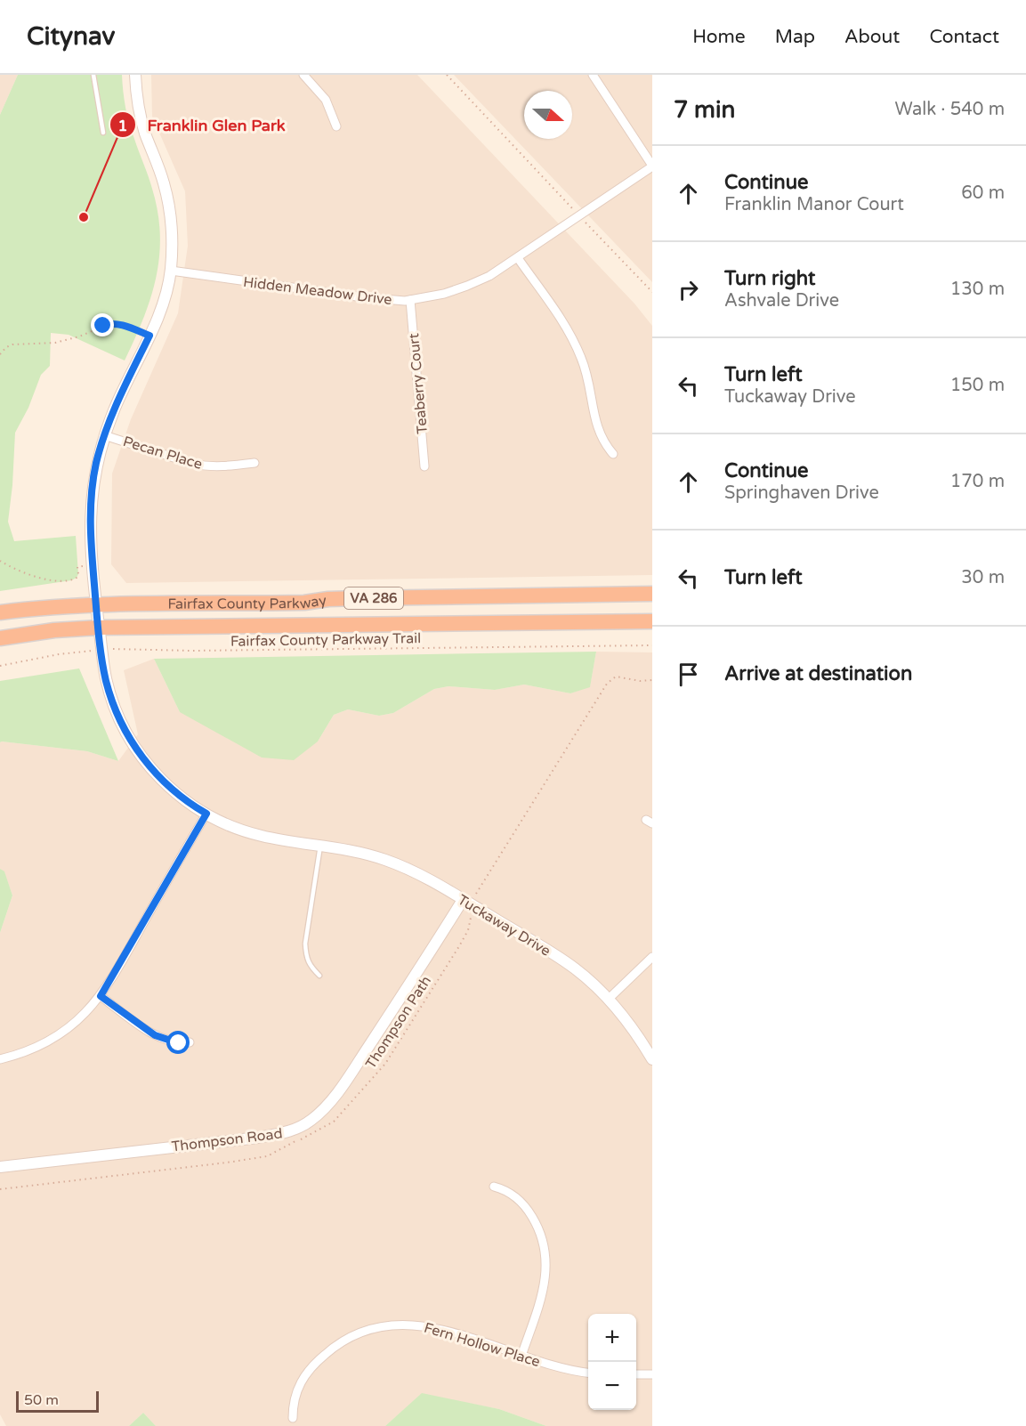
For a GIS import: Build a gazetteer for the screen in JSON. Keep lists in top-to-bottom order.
{
  "streets": {
    "highway": ["VA 286", "Fairfax County Parkway"],
    "street": [
      "Hidden Meadow Drive",
      "Teaberry Court",
      "Pecan Place",
      "Tuckaway Drive",
      "Thompson Road",
      "Fern Hollow Place"
    ],
    "path": ["Fairfax County Parkway Trail", "Thompson Path"]
  },
  "crossings": [
    ["Hidden Meadow Drive", "Teaberry Court"],
    ["Hidden Meadow Drive", "Tuckaway Drive"],
    ["Pecan Place", "Tuckaway Drive"],
    ["Fairfax County Parkway", "Tuckaway Drive"],
    ["Fairfax County Parkway Trail", "Tuckaway Drive"],
    ["Tuckaway Drive", "Thompson Path"],
    ["Tuckaway Drive", "Thompson Road"]
  ],
  "places": ["Franklin Glen Park"],
  "scale_bar": "50 m",
  "north": "right",
  "page": {
    "header": "Citynav",
    "nav": [
      "Home",
      "Map",
      "About",
      "Contact"
    ],
    "heading": ["7 min", "Walk · 540 m"],
    "list": [
      ["Continue", "Franklin Manor Court", "60 m"],
      ["Turn right", "Ashvale Drive", "130 m"],
      ["Turn left", "Tuckaway Drive", "150 m"],
      ["Continue", "Springhaven Drive", "170 m"],
      ["Turn left", "30 m"],
      "Arrive at destination"
    ],
    "map_buttons": ["+", "−"],
    "scale": "50 m"
  }
}
